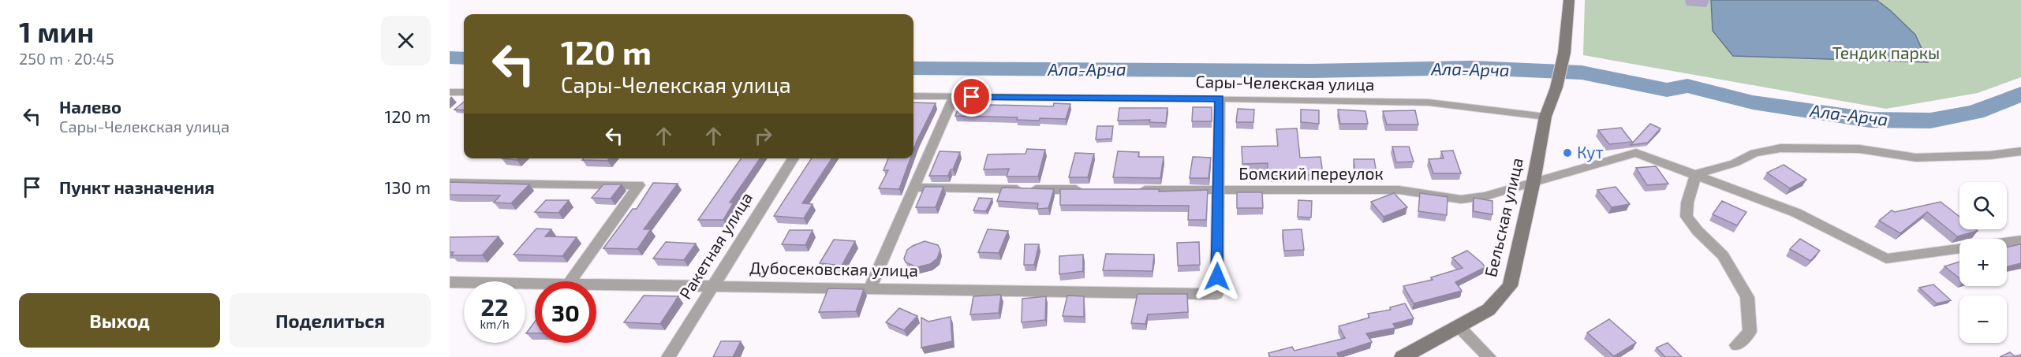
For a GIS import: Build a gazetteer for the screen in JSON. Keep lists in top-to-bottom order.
{
  "streets": {
    "street": [
      "Сары-Челекская улица",
      "Бомский переулок",
      "Бельская улица",
      "Ракетная улица",
      "Дубосековская улица"
    ]
  },
  "crossings": [
    ["Сары-Челекская улица", "Бельская улица"],
    ["Бомский переулок", "Бельская улица"],
    ["Бомский переулок", "Дубосековская улица"],
    ["Ракетная улица", "Дубосековская улица"]
  ],
  "water": ["Ала-Арча"],
  "parks": ["Тендик паркы"],
  "places": ["Кут"],
  "page": {
    "heading": ["1 мин", "250 m · 20:45"],
    "turn": ["120 m", "Сары-Челекская улица"],
    "list": [
      {
        "name": "Налево",
        "note": "Сары-Челекская улица",
        "value": "120 m"
      },
      {
        "name": "Пункт назначения",
        "value": "130 m"
      }
    ],
    "map_buttons": ["+", "−"],
    "speed": "22 km/h",
    "limit": "30",
    "buttons": ["Выход", "Поделиться"]
  }
}
